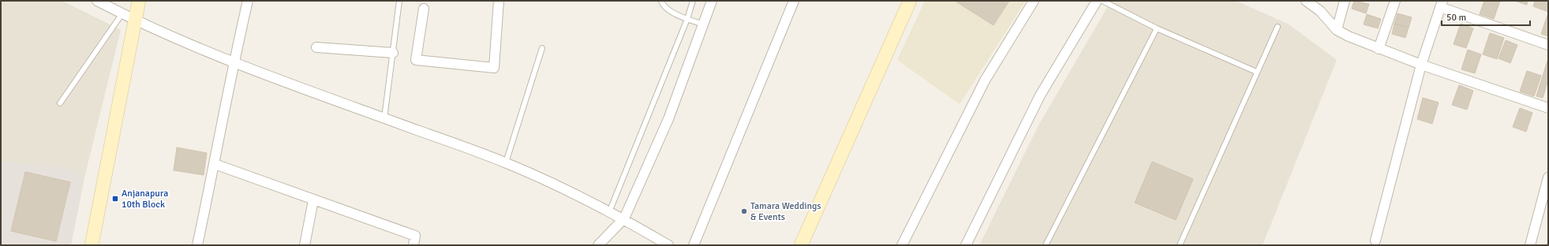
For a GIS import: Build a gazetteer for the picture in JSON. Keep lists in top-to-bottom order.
{
  "places": {
    "transit": ["Anjanapura 10th Block"],
    "other": ["Tamara Weddings & Events"]
  },
  "scale_bar": "50 m"
}
